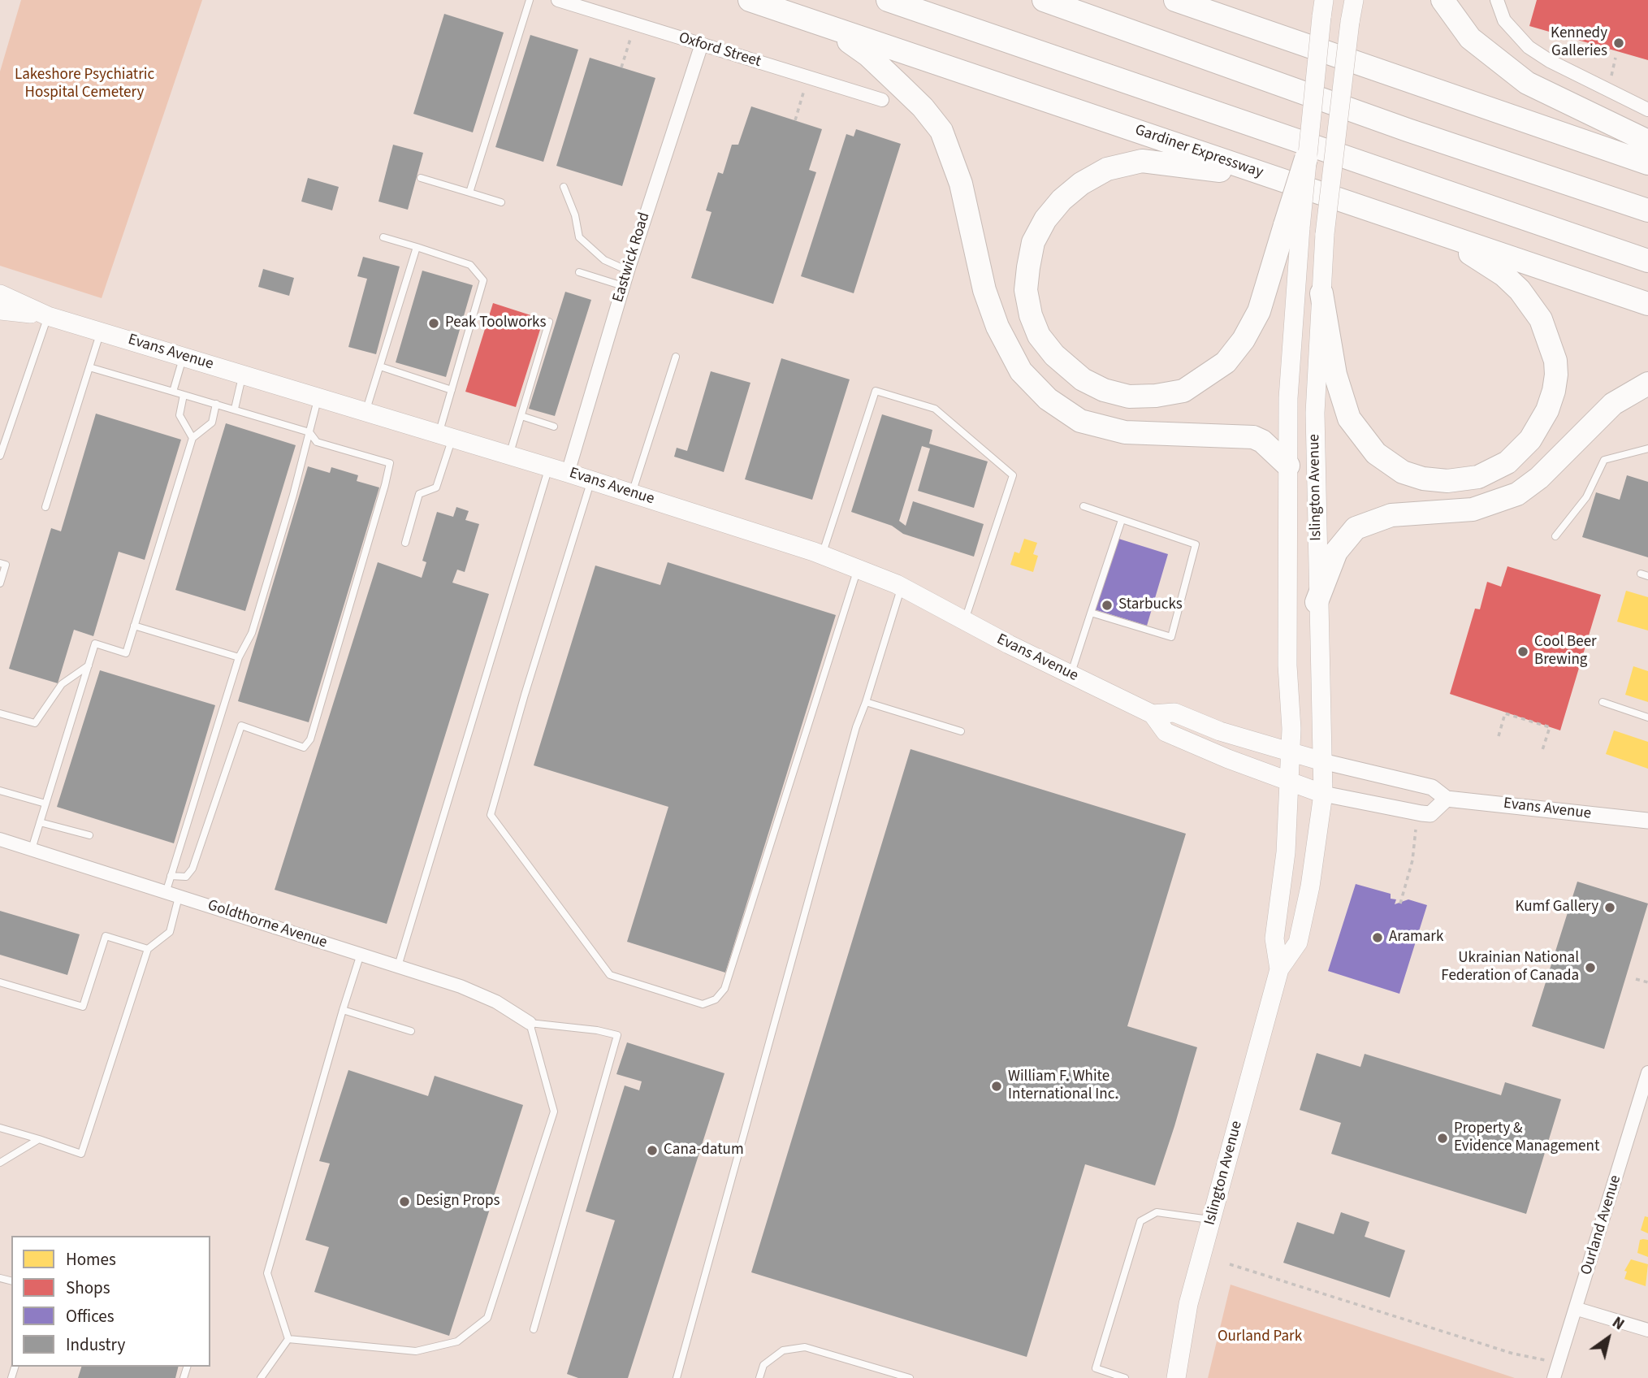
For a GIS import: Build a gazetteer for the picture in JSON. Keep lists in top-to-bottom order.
{
  "streets": {
    "highway": ["Gardiner Expressway"],
    "main road": ["Evans Avenue", "Islington Avenue"],
    "street": [
      "Oxford Street",
      "Eastwick Road",
      "Goldthorne Avenue",
      "Ourland Avenue"
    ]
  },
  "crossings": [
    ["Oxford Street", "Eastwick Road"],
    ["Eastwick Road", "Evans Avenue"],
    ["Evans Avenue", "Islington Avenue"]
  ],
  "parks": ["Lakeshore Psychiatric Hospital Cemetery", "Ourland Park"],
  "places": [
    "Kennedy Galleries",
    "Peak Toolworks",
    "Starbucks",
    "Cool Beer Brewing",
    "Kumf Gallery",
    "Aramark",
    "Ukrainian National Federation of Canada",
    "William F. White International Inc.",
    "Property & Evidence Management",
    "Cana-datum",
    "Design Props"
  ],
  "legend": [
    "Homes",
    "Shops",
    "Offices",
    "Industry"
  ],
  "north": "top right"
}
